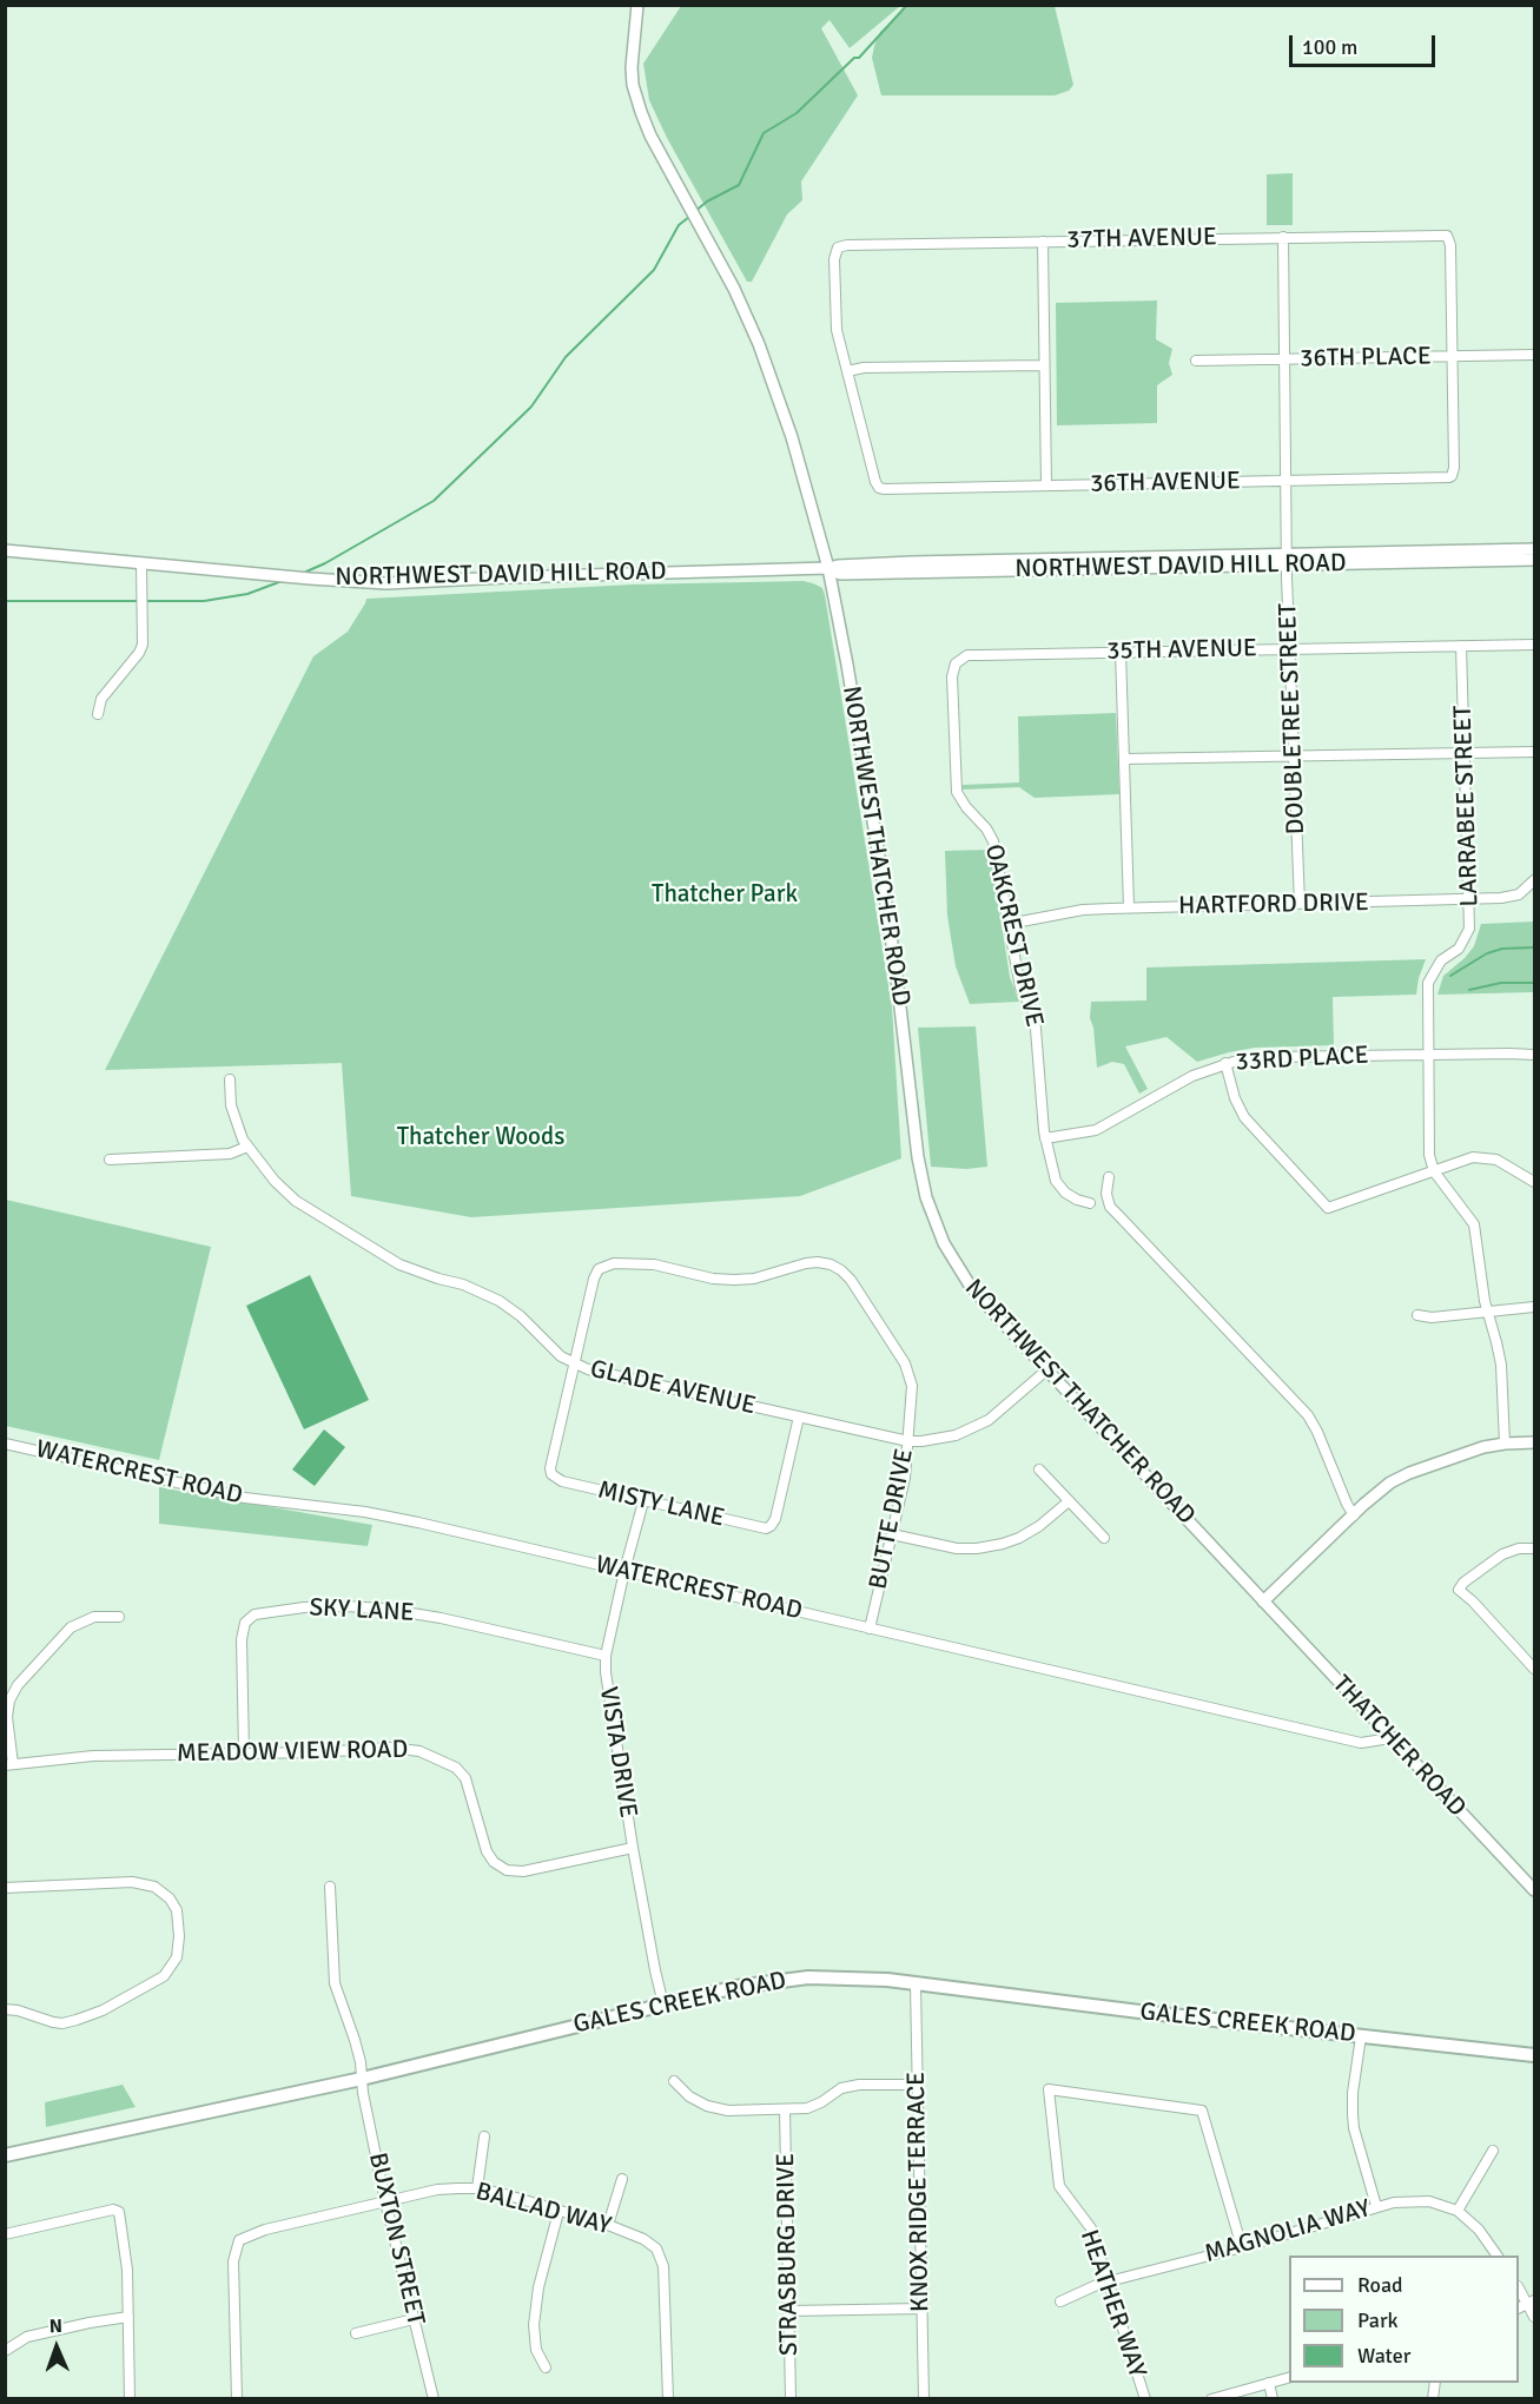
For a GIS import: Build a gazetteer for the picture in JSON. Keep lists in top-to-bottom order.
{
  "streets": {
    "main road": ["GALES CREEK ROAD"],
    "street": [
      "37TH AVENUE",
      "36TH PLACE",
      "36TH AVENUE",
      "NORTHWEST DAVID HILL ROAD",
      "35TH AVENUE",
      "DOUBLETREE STREET",
      "LARRABEE STREET",
      "NORTHWEST THATCHER ROAD",
      "HARTFORD DRIVE",
      "OAKCREST DRIVE",
      "33RD PLACE",
      "GLADE AVENUE",
      "WATERCREST ROAD",
      "MISTY LANE",
      "BUTTE DRIVE",
      "SKY LANE",
      "THATCHER ROAD",
      "MEADOW VIEW ROAD",
      "VISTA DRIVE",
      "KNOX RIDGE TERRACE",
      "BALLAD WAY",
      "MAGNOLIA WAY",
      "BUXTON STREET",
      "STRASBURG DRIVE",
      "HEATHER WAY"
    ]
  },
  "crossings": [
    ["37TH AVENUE", "36TH PLACE"],
    ["37TH AVENUE", "36TH AVENUE"],
    ["37TH AVENUE", "DOUBLETREE STREET"],
    ["36TH PLACE", "36TH AVENUE"],
    ["36TH PLACE", "DOUBLETREE STREET"],
    ["36TH AVENUE", "DOUBLETREE STREET"],
    ["NORTHWEST DAVID HILL ROAD", "DOUBLETREE STREET"],
    ["NORTHWEST DAVID HILL ROAD", "NORTHWEST THATCHER ROAD"],
    ["35TH AVENUE", "DOUBLETREE STREET"],
    ["35TH AVENUE", "LARRABEE STREET"],
    ["35TH AVENUE", "OAKCREST DRIVE"],
    ["DOUBLETREE STREET", "HARTFORD DRIVE"],
    ["LARRABEE STREET", "HARTFORD DRIVE"],
    ["LARRABEE STREET", "33RD PLACE"],
    ["NORTHWEST THATCHER ROAD", "GLADE AVENUE"],
    ["NORTHWEST THATCHER ROAD", "THATCHER ROAD"],
    ["HARTFORD DRIVE", "OAKCREST DRIVE"],
    ["OAKCREST DRIVE", "33RD PLACE"],
    ["GLADE AVENUE", "MISTY LANE"],
    ["GLADE AVENUE", "BUTTE DRIVE"],
    ["WATERCREST ROAD", "BUTTE DRIVE"],
    ["WATERCREST ROAD", "THATCHER ROAD"],
    ["WATERCREST ROAD", "VISTA DRIVE"],
    ["MISTY LANE", "BUTTE DRIVE"],
    ["MISTY LANE", "VISTA DRIVE"],
    ["SKY LANE", "MEADOW VIEW ROAD"],
    ["SKY LANE", "VISTA DRIVE"],
    ["MEADOW VIEW ROAD", "VISTA DRIVE"],
    ["VISTA DRIVE", "GALES CREEK ROAD"],
    ["GALES CREEK ROAD", "KNOX RIDGE TERRACE"],
    ["GALES CREEK ROAD", "BUXTON STREET"],
    ["BALLAD WAY", "BUXTON STREET"],
    ["MAGNOLIA WAY", "HEATHER WAY"]
  ],
  "parks": ["Thatcher Park", "Thatcher Woods"],
  "legend": ["Road", "Park", "Water"],
  "scale_bar": "100 m",
  "north": "top"
}
